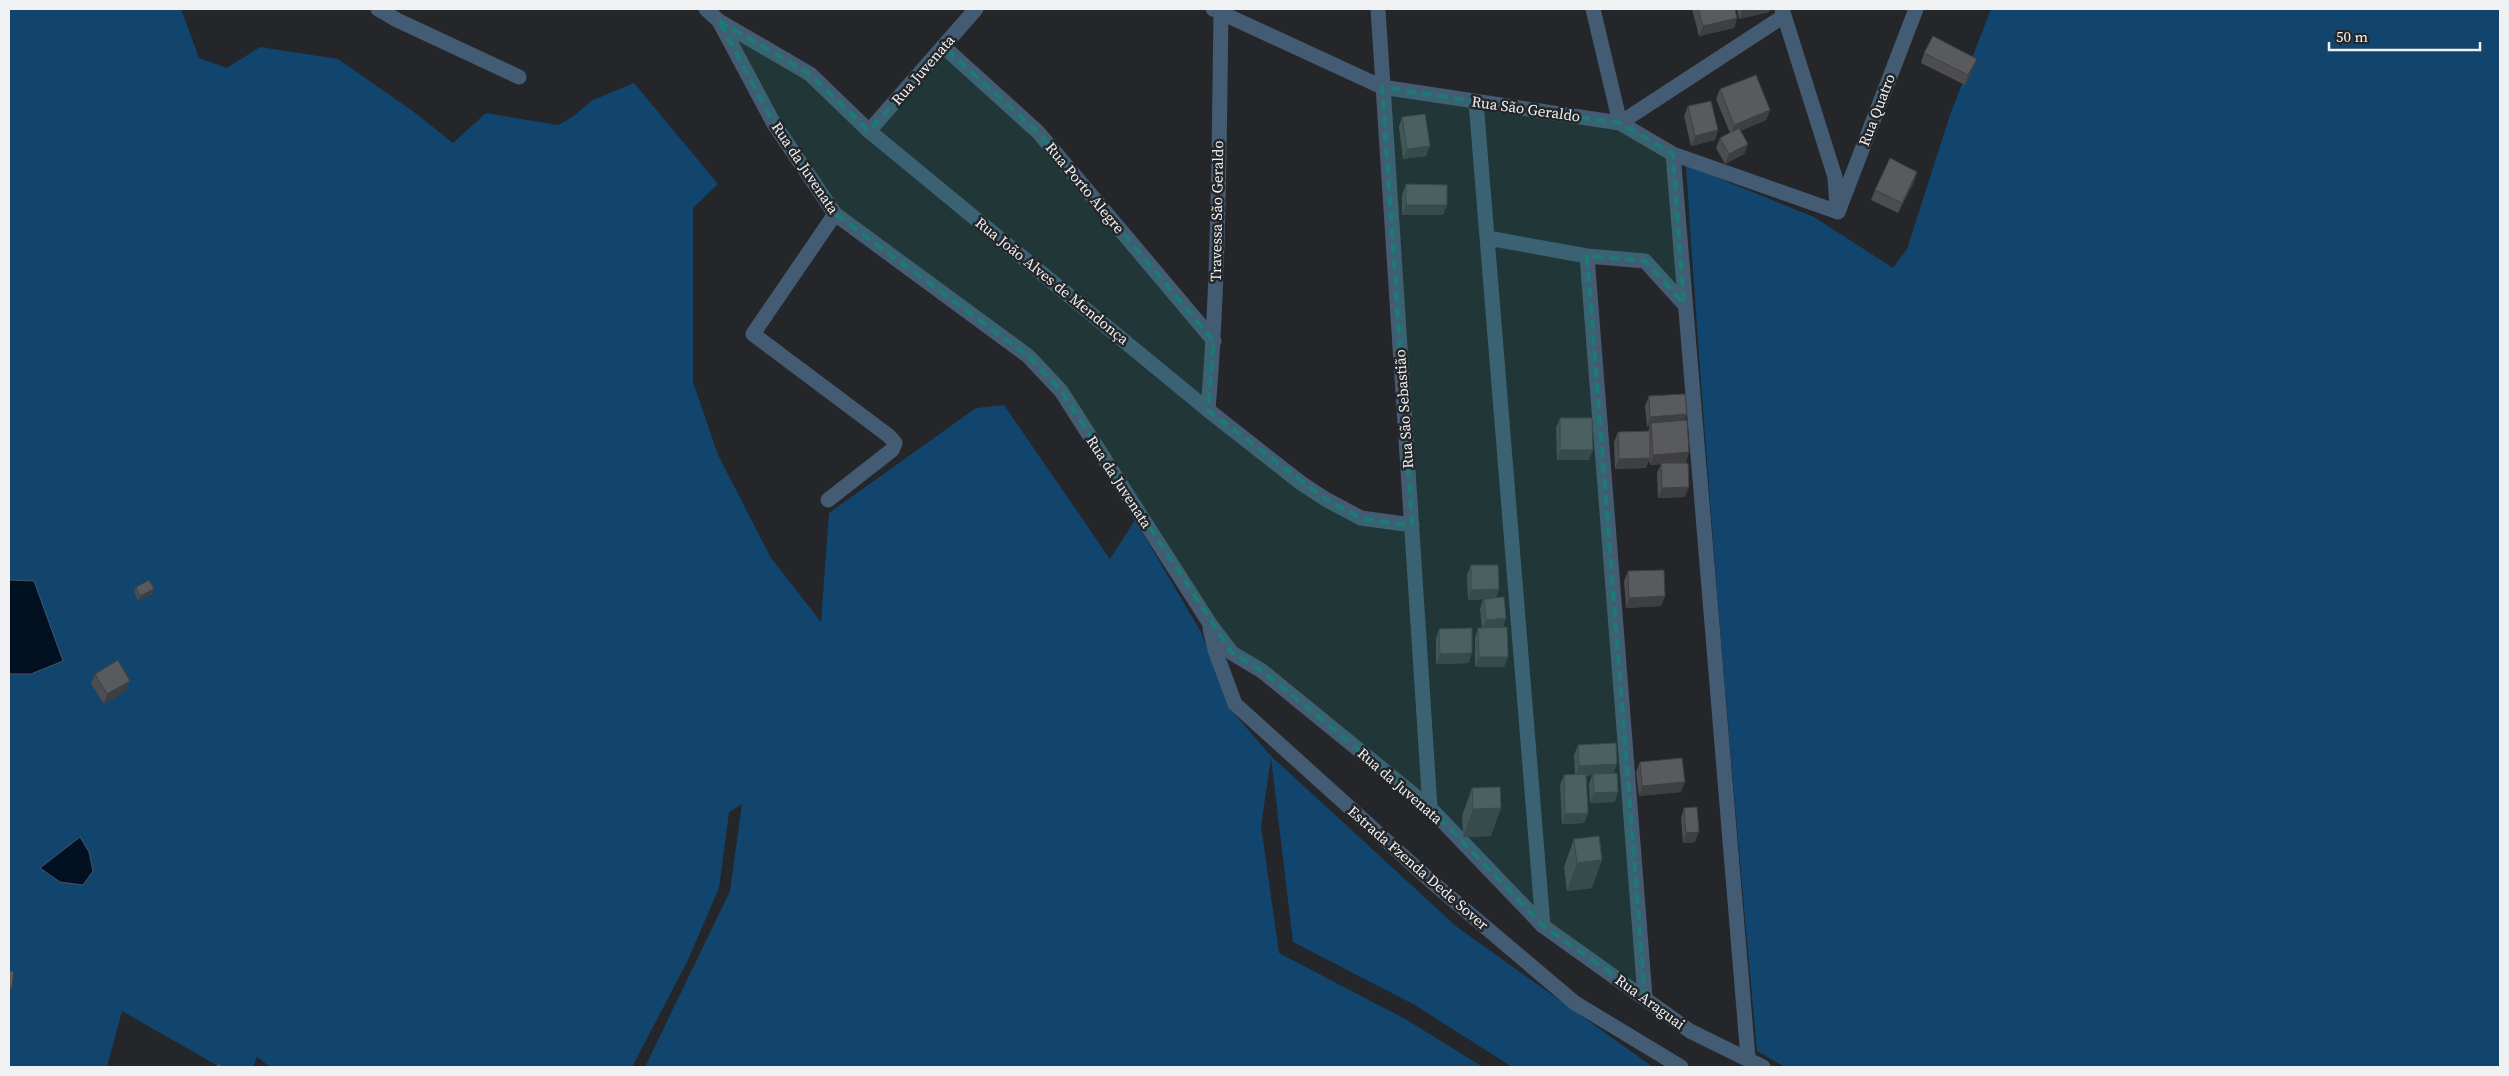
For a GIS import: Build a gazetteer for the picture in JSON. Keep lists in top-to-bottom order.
{
  "streets": {
    "street": [
      "Rua Juvenata",
      "Rua São Geraldo",
      "Rua Quatro",
      "Rua da Juvenata",
      "Rua Porto Alegre",
      "Travessa São Geraldo",
      "Rua João Alves de Mendonça",
      "Rua São Sebastião",
      "Estrada Fzenda Dede Sover",
      "Rua Araguai"
    ]
  },
  "crossings": [
    ["Rua Juvenata", "Rua Porto Alegre"],
    ["Rua Juvenata", "Rua João Alves de Mendonça"],
    ["Rua São Geraldo", "Rua Quatro"],
    ["Rua São Geraldo", "Travessa São Geraldo"],
    ["Rua São Geraldo", "Rua São Sebastião"],
    ["Rua da Juvenata", "Rua João Alves de Mendonça"],
    ["Rua da Juvenata", "Rua São Sebastião"],
    ["Rua da Juvenata", "Estrada Fzenda Dede Sover"],
    ["Rua da Juvenata", "Rua Araguai"],
    ["Rua Porto Alegre", "Travessa São Geraldo"],
    ["Travessa São Geraldo", "Rua João Alves de Mendonça"],
    ["Rua João Alves de Mendonça", "Rua São Sebastião"]
  ],
  "scale_bar": "50 m"
}
